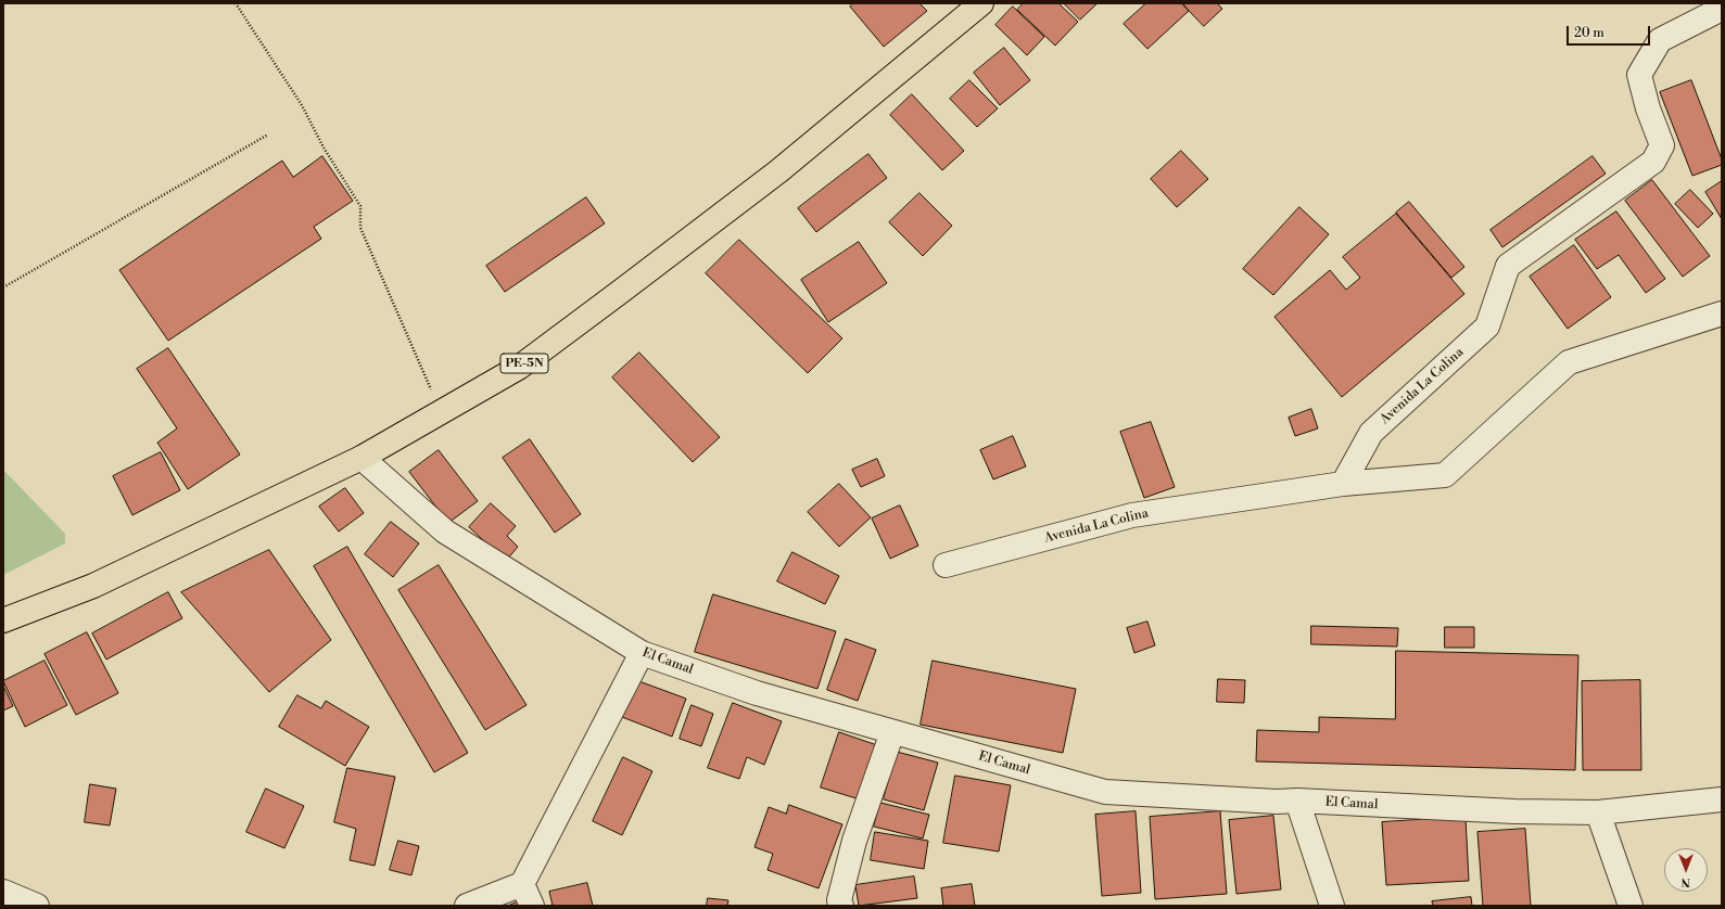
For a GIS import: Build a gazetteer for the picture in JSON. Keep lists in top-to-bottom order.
{
  "streets": {
    "highway": ["PE-5N"],
    "street": ["Avenida La Colina", "El Camal"]
  },
  "crossings": [
    ["PE-5N", "El Camal"]
  ],
  "scale_bar": "20 m",
  "north": "bottom"
}
